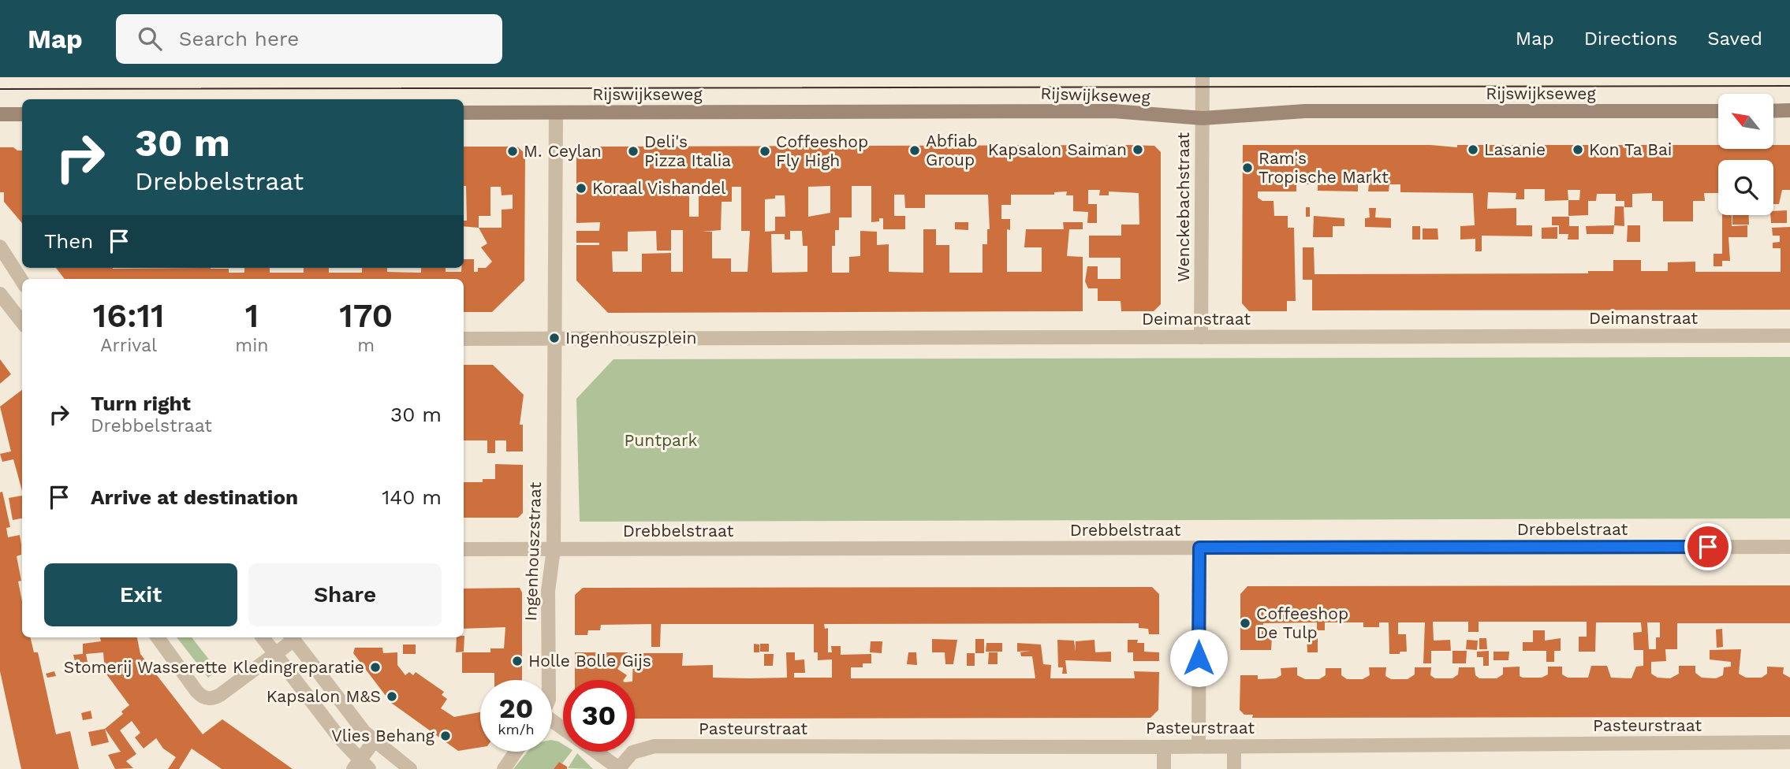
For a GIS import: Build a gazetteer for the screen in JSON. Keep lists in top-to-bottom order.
{
  "streets": {
    "main road": ["Rijswijkseweg"],
    "street": [
      "Wenckebachstraat",
      "Deimanstraat",
      "Drebbelstraat",
      "Ingenhouszstraat",
      "Pasteurstraat"
    ]
  },
  "crossings": [
    ["Rijswijkseweg", "Wenckebachstraat"],
    ["Wenckebachstraat", "Deimanstraat"],
    ["Deimanstraat", "Ingenhouszstraat"],
    ["Drebbelstraat", "Ingenhouszstraat"]
  ],
  "parks": ["Puntpark"],
  "places": [
    "Kapsalon Saiman",
    "Lasanie",
    "Kon Ta Bai",
    "Abfiab Group",
    "M. Ceylan",
    "Deli's Pizza Italia",
    "Coffeeshop Fly High",
    "Ram's Tropische Markt",
    "Koraal Vishandel",
    "Ingenhouszplein",
    "Coffeeshop De Tulp",
    "Holle Bolle Gijs",
    "Stomerij Wasserette Kledingreparatie",
    "Kapsalon M&S",
    "Vlies Behang"
  ],
  "north": "top left",
  "page": {
    "header": "Map",
    "search": "Search here",
    "nav": ["Map", "Directions", "Saved"],
    "turn": ["30 m", "Drebbelstraat"],
    "then": "Then",
    "eta": [
      "16:11",
      "Arrival",
      "1",
      "min",
      "170",
      "m"
    ],
    "list": [
      {
        "name": "Turn right",
        "note": "Drebbelstraat",
        "value": "30 m"
      },
      {
        "name": "Arrive at destination",
        "value": "140 m"
      }
    ],
    "buttons": ["Exit", "Share"],
    "speed": "20 km/h",
    "limit": "30"
  }
}
